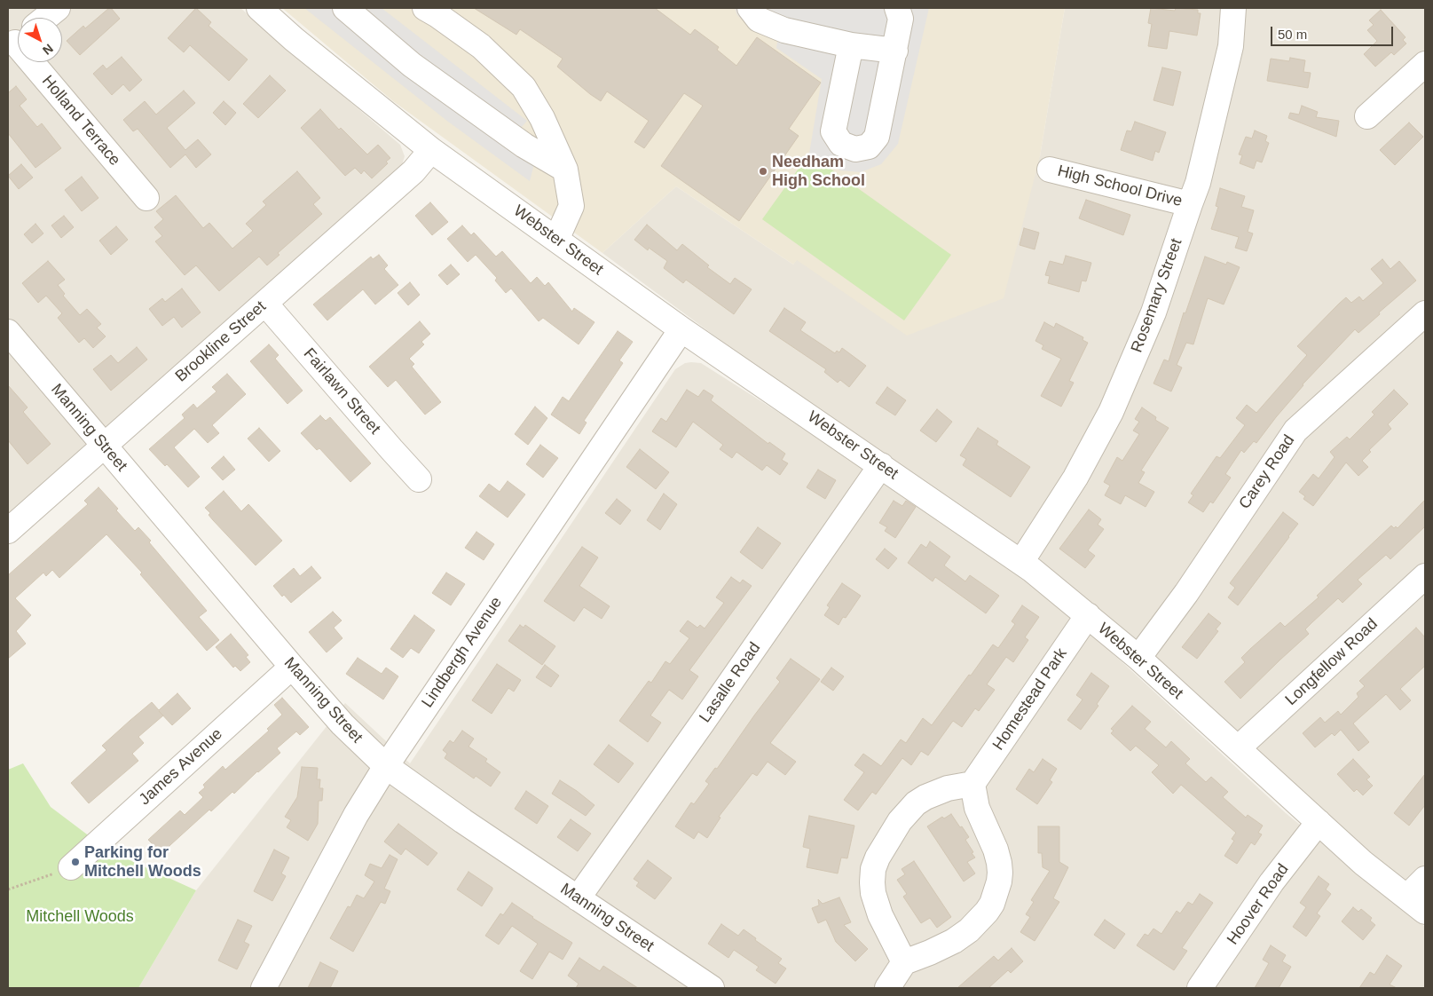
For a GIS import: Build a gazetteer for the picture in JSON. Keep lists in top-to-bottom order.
{
  "streets": {
    "street": [
      "Holland Terrace",
      "High School Drive",
      "Webster Street",
      "Rosemary Street",
      "Brookline Street",
      "Fairlawn Street",
      "Manning Street",
      "Carey Road",
      "Lindbergh Avenue",
      "Longfellow Road",
      "Lasalle Road",
      "Homestead Park",
      "James Avenue",
      "Hoover Road"
    ]
  },
  "crossings": [
    ["High School Drive", "Rosemary Street"],
    ["Webster Street", "Rosemary Street"],
    ["Webster Street", "Brookline Street"],
    ["Webster Street", "Carey Road"],
    ["Webster Street", "Lindbergh Avenue"],
    ["Webster Street", "Longfellow Road"],
    ["Webster Street", "Lasalle Road"],
    ["Webster Street", "Homestead Park"],
    ["Webster Street", "Hoover Road"],
    ["Brookline Street", "Fairlawn Street"],
    ["Brookline Street", "Manning Street"],
    ["Manning Street", "Lindbergh Avenue"],
    ["Manning Street", "Lasalle Road"],
    ["Manning Street", "James Avenue"]
  ],
  "parks": ["Mitchell Woods"],
  "places": ["Needham High School", "Parking for Mitchell Woods"],
  "scale_bar": "50 m",
  "north": "bottom right"
}
